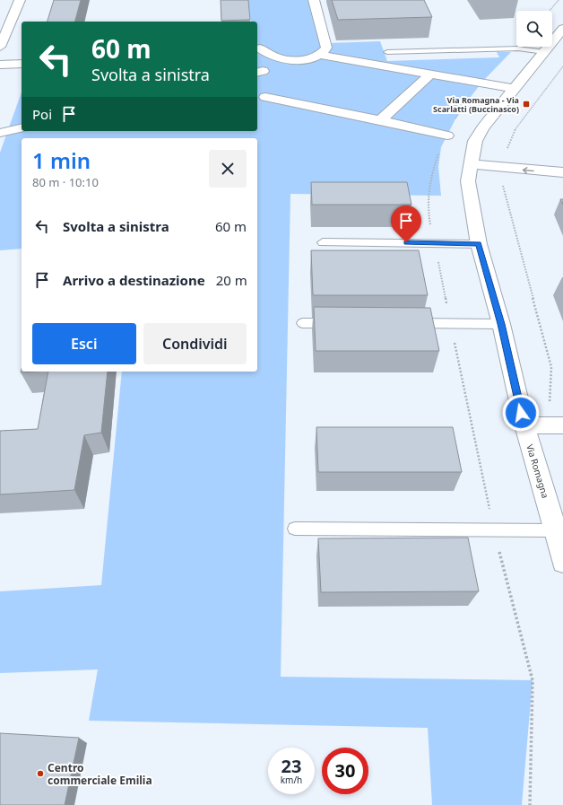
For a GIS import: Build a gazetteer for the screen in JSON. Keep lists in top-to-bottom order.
{
  "streets": {
    "street": ["Via Romagna"]
  },
  "places": {
    "transit": ["Via Romagna - Via Scarlatti (Buccinasco)"],
    "other": ["Centro commerciale Emilia"]
  },
  "page": {
    "turn": ["60 m", "Svolta a sinistra"],
    "then": "Poi",
    "heading": ["1 min", "80 m · 10:10"],
    "list": [
      {
        "name": "Svolta a sinistra",
        "value": "60 m"
      },
      {
        "name": "Arrivo a destinazione",
        "value": "20 m"
      }
    ],
    "buttons": ["Esci", "Condividi"],
    "speed": "23 km/h",
    "limit": "30"
  }
}
